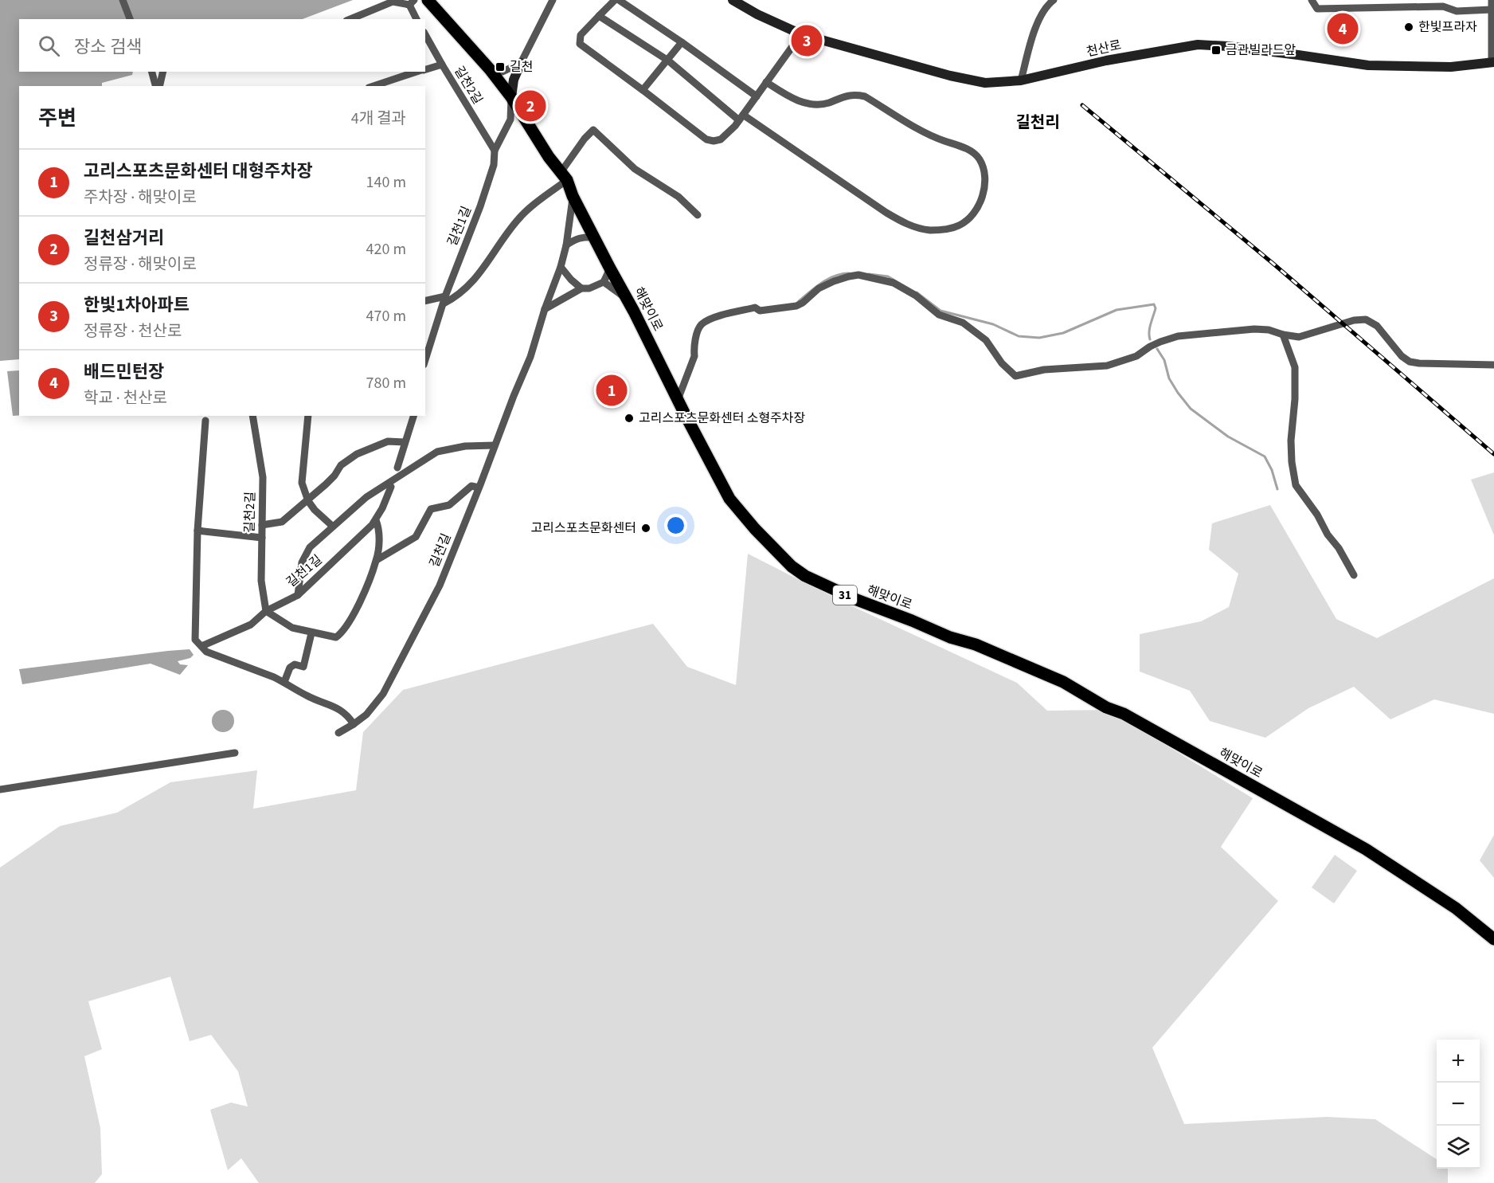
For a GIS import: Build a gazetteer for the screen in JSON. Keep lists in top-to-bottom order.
{
  "streets": {
    "main road": ["해맞이로", "31"],
    "street": [
      "천산로",
      "길천2길",
      "길천1길",
      "길천길"
    ]
  },
  "crossings": [
    ["길천2길", "길천1길"],
    ["길천1길", "해맞이로"],
    ["해맞이로", "길천길"]
  ],
  "districts": ["길천리"],
  "places": {
    "other": ["한빛프라자", "고리스포츠문화센터 소형주차장", "고리스포츠문화센터"],
    "transit": ["금관빌라드앞", "길천"]
  },
  "page": {
    "pins": [
      "4",
      "3",
      "2",
      "1"
    ],
    "search": "장소 검색",
    "heading": ["주변", "4개 결과"],
    "list": [
      {
        "mark": "1",
        "name": "고리스포츠문화센터 대형주차장",
        "note": "주차장 · 해맞이로",
        "value": "140 m"
      },
      {
        "mark": "2",
        "name": "길천삼거리",
        "note": "정류장 · 해맞이로",
        "value": "420 m"
      },
      {
        "mark": "3",
        "name": "한빛1차아파트",
        "note": "정류장 · 천산로",
        "value": "470 m"
      },
      {
        "mark": "4",
        "name": "배드민턴장",
        "note": "학교 · 천산로",
        "value": "780 m"
      }
    ],
    "map_buttons": ["+", "−"]
  }
}
